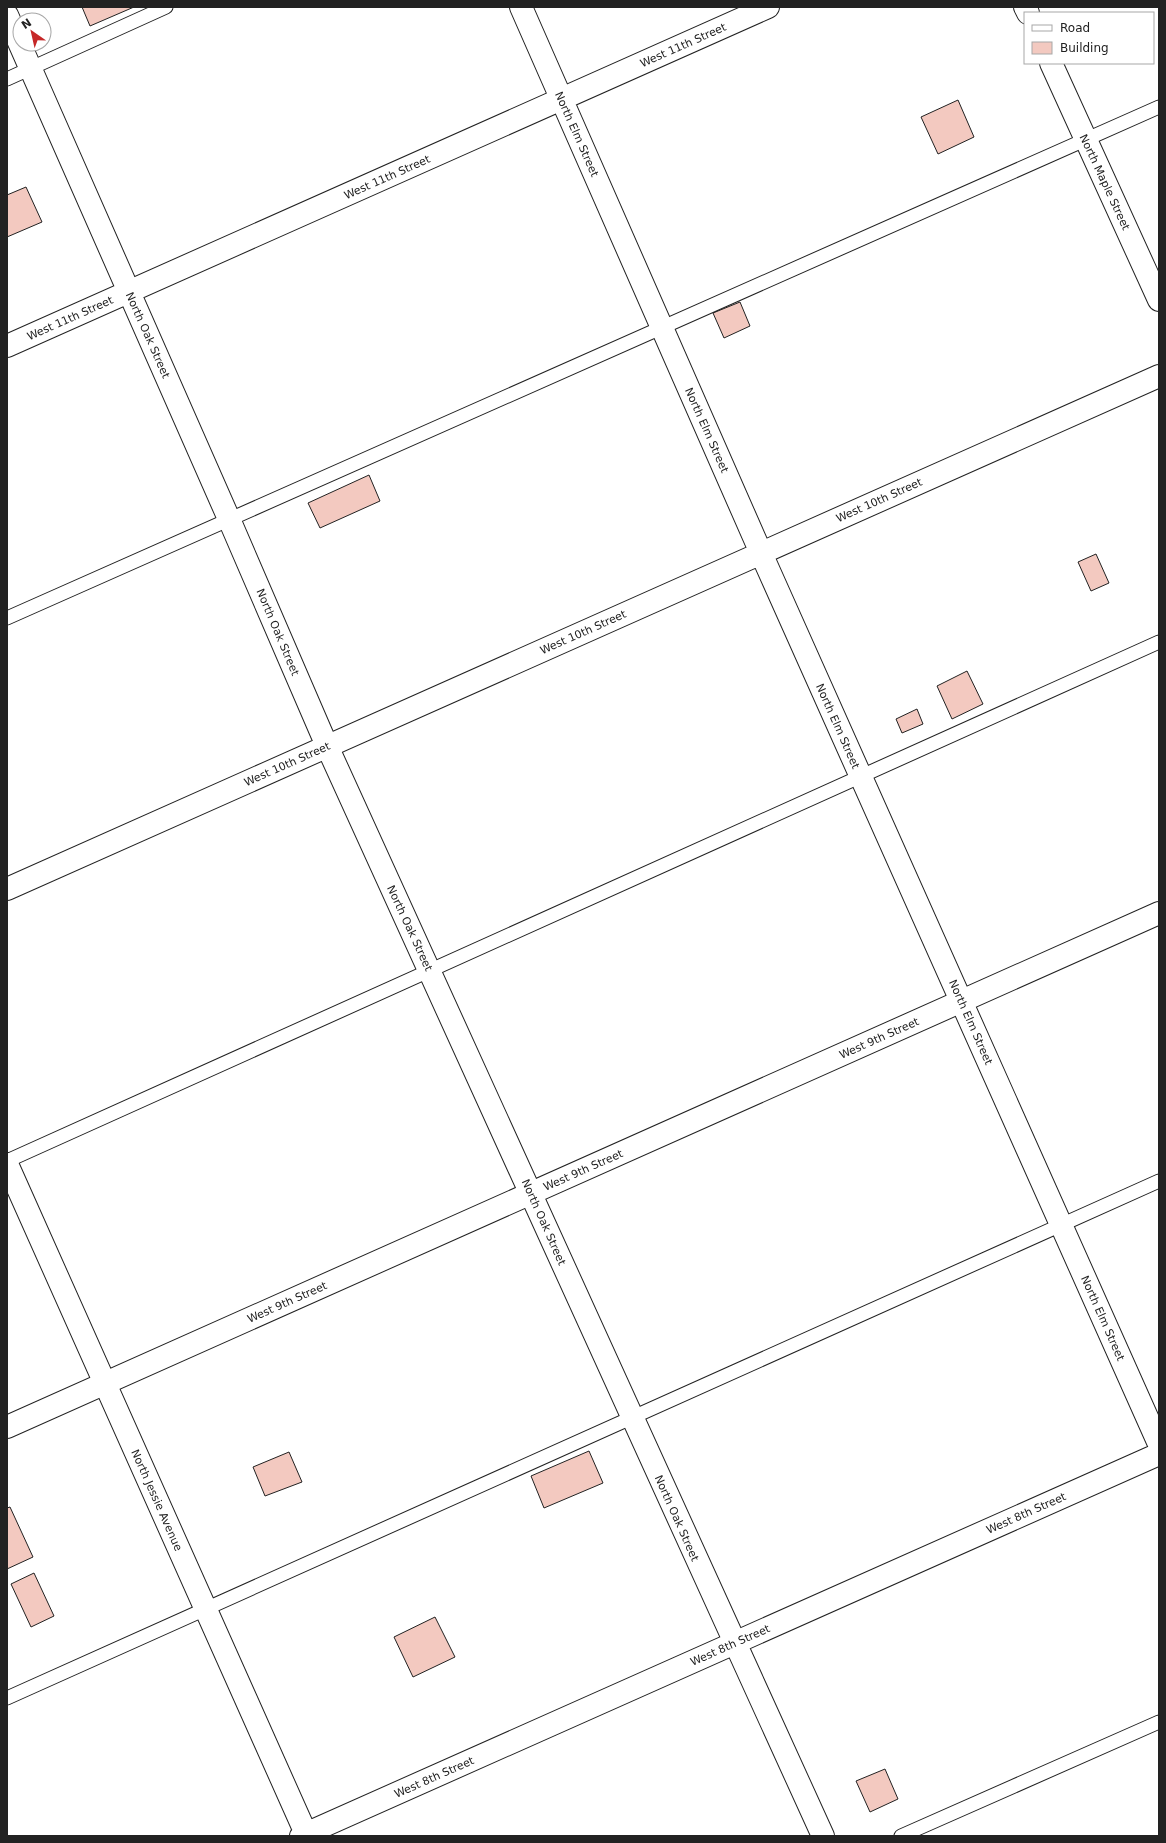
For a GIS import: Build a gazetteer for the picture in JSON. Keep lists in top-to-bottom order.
{
  "streets": {
    "street": [
      "West 11th Street",
      "North Elm Street",
      "North Maple Street",
      "North Oak Street",
      "West 10th Street",
      "West 9th Street",
      "North Jessie Avenue",
      "West 8th Street"
    ]
  },
  "crossings": [
    ["West 11th Street", "North Elm Street"],
    ["West 11th Street", "North Oak Street"],
    ["North Elm Street", "West 10th Street"],
    ["North Elm Street", "West 9th Street"],
    ["North Oak Street", "West 10th Street"],
    ["North Oak Street", "West 9th Street"],
    ["North Oak Street", "West 8th Street"],
    ["West 9th Street", "North Jessie Avenue"],
    ["North Jessie Avenue", "West 8th Street"]
  ],
  "legend": ["Road", "Building"],
  "north": "top left"
}
